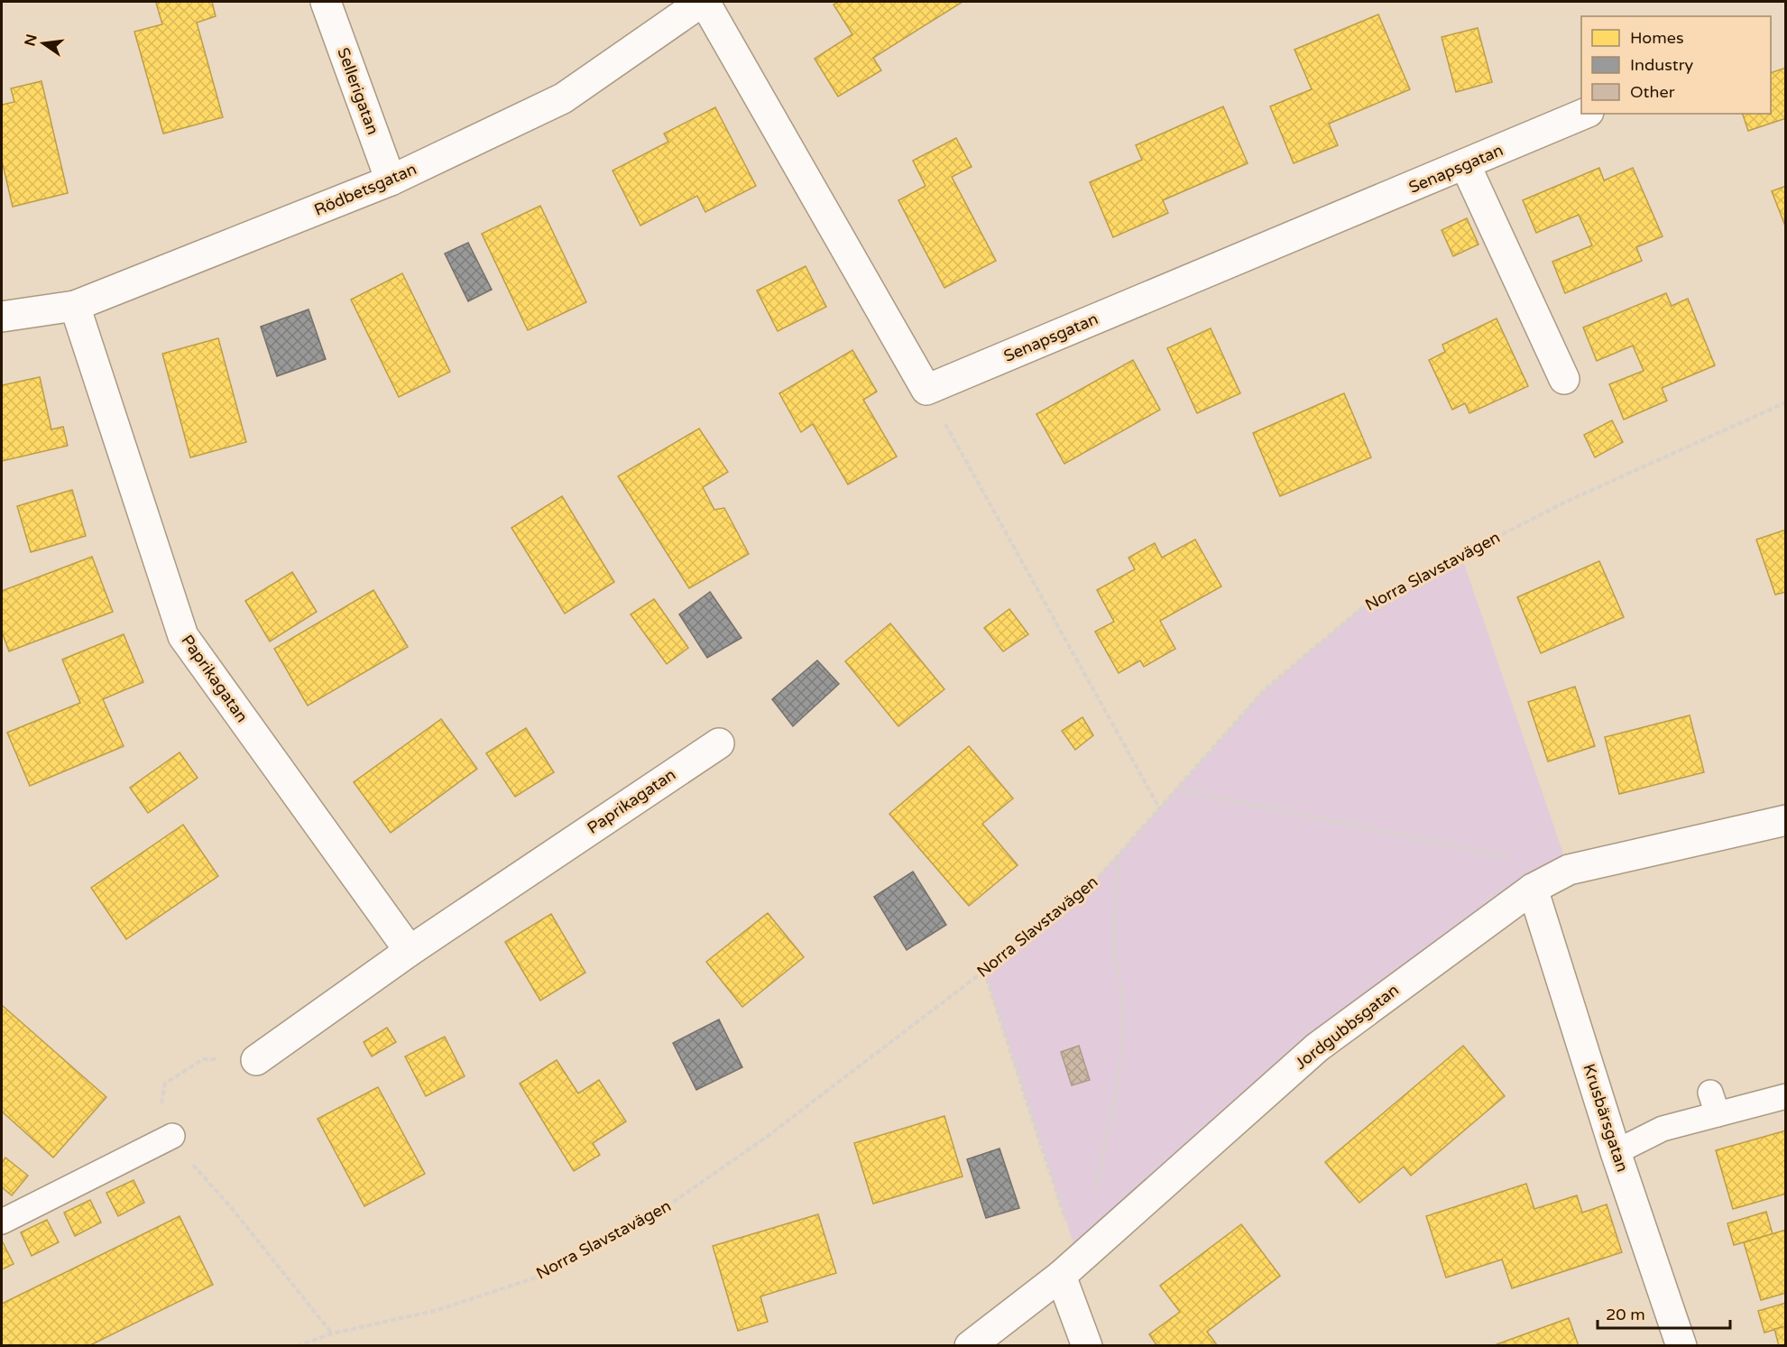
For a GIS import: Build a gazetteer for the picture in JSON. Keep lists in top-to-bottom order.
{
  "streets": {
    "street": [
      "Sellerigatan",
      "Senapsgatan",
      "Rödbetsgatan",
      "Paprikagatan",
      "Jordgubbsgatan",
      "Krusbärsgatan"
    ],
    "path": ["Norra Slavstavägen"]
  },
  "crossings": [
    ["Sellerigatan", "Rödbetsgatan"],
    ["Rödbetsgatan", "Paprikagatan"],
    ["Jordgubbsgatan", "Krusbärsgatan"]
  ],
  "legend": ["Homes", "Industry", "Other"],
  "scale_bar": "20 m",
  "north": "left"
}
